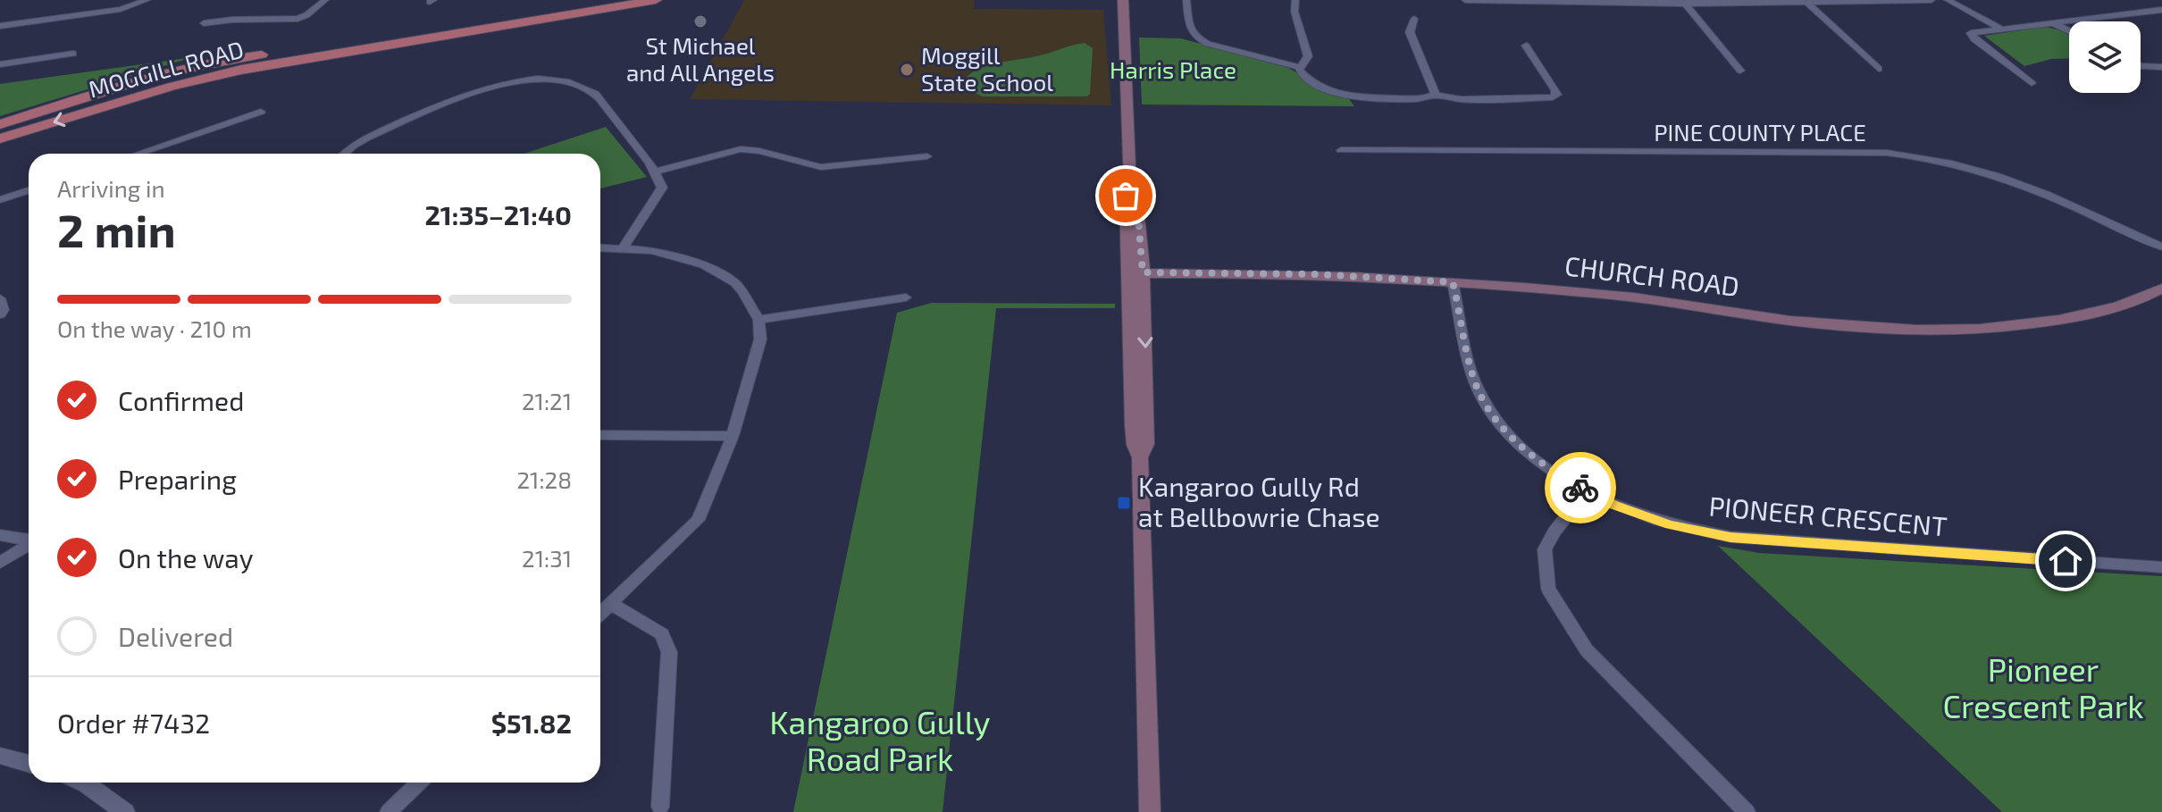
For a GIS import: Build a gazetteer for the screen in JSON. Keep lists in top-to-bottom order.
{
  "streets": {
    "main road": ["MOGGILL ROAD", "CHURCH ROAD"],
    "street": ["PINE COUNTY PLACE", "PIONEER CRESCENT"]
  },
  "crossings": [
    ["CHURCH ROAD", "PIONEER CRESCENT"]
  ],
  "parks": ["Harris Place", "Pioneer Crescent Park", "Kangaroo Gully Road Park"],
  "places": {
    "other": ["St Michael and All Angels", "Moggill State School"],
    "transit": ["Kangaroo Gully Rd at Bellbowrie Chase"]
  },
  "page": {
    "heading": ["2 min", "Arriving in", "21:35–21:40"],
    "panel": ["Order #7432", "$51.82"],
    "bar": "On the way · 210 m",
    "list": [
      ["Confirmed", "21:21"],
      ["Preparing", "21:28"],
      ["On the way", "21:31"],
      "Delivered"
    ]
  }
}
